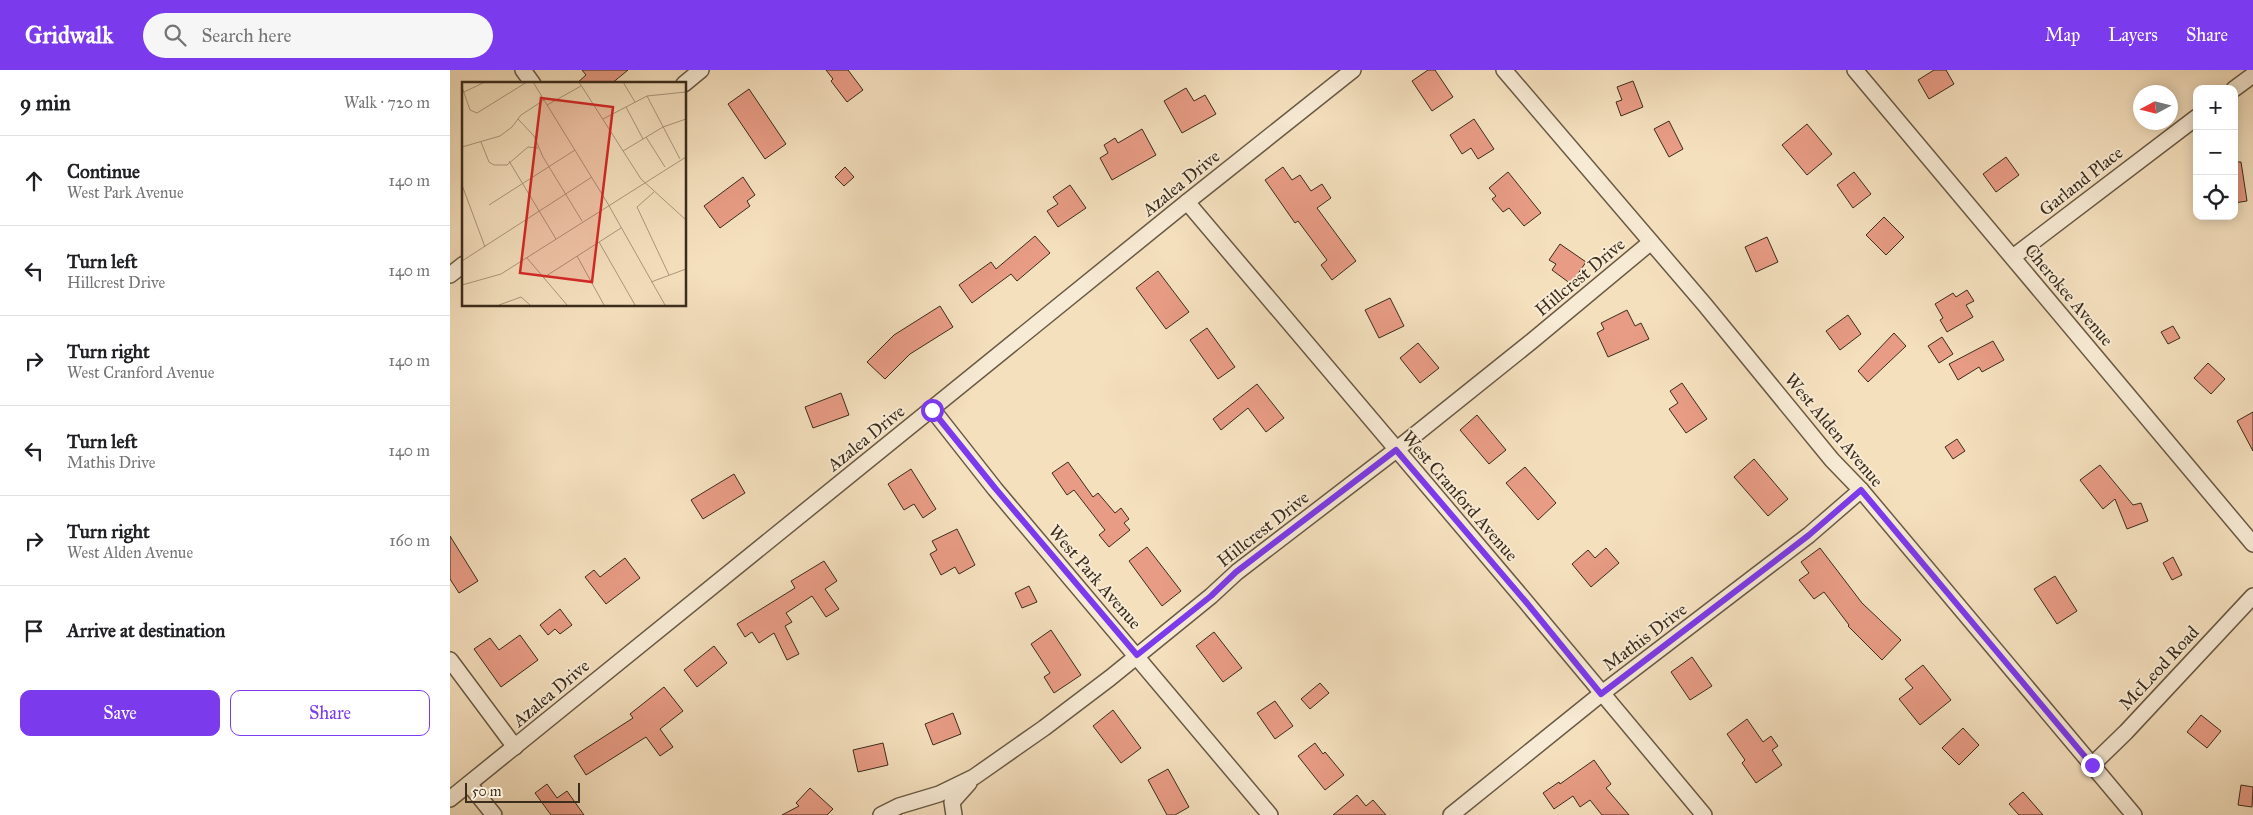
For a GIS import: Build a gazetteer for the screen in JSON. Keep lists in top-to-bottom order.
{
  "streets": {
    "street": [
      "Garland Place",
      "Azalea Drive",
      "Hillcrest Drive",
      "Cherokee Avenue",
      "West Alden Avenue",
      "West Cranford Avenue",
      "West Park Avenue",
      "Mathis Drive",
      "McLeod Road"
    ]
  },
  "crossings": [
    ["Garland Place", "Cherokee Avenue"],
    ["Azalea Drive", "West Cranford Avenue"],
    ["Azalea Drive", "West Park Avenue"],
    ["Hillcrest Drive", "West Alden Avenue"],
    ["Hillcrest Drive", "West Cranford Avenue"],
    ["Hillcrest Drive", "West Park Avenue"],
    ["West Alden Avenue", "Mathis Drive"],
    ["West Alden Avenue", "McLeod Road"],
    ["West Cranford Avenue", "Mathis Drive"]
  ],
  "scale_bar": "50 m",
  "north": "left",
  "page": {
    "header": "Gridwalk",
    "search": "Search here",
    "nav": ["Map", "Layers", "Share"],
    "heading": ["9 min", "Walk · 720 m"],
    "map_buttons": ["+", "−"],
    "list": [
      ["Continue", "West Park Avenue", "140 m"],
      ["Turn left", "Hillcrest Drive", "140 m"],
      ["Turn right", "West Cranford Avenue", "140 m"],
      ["Turn left", "Mathis Drive", "140 m"],
      ["Turn right", "West Alden Avenue", "160 m"],
      "Arrive at destination"
    ],
    "buttons": ["Save", "Share"],
    "scale": "50 m"
  }
}
